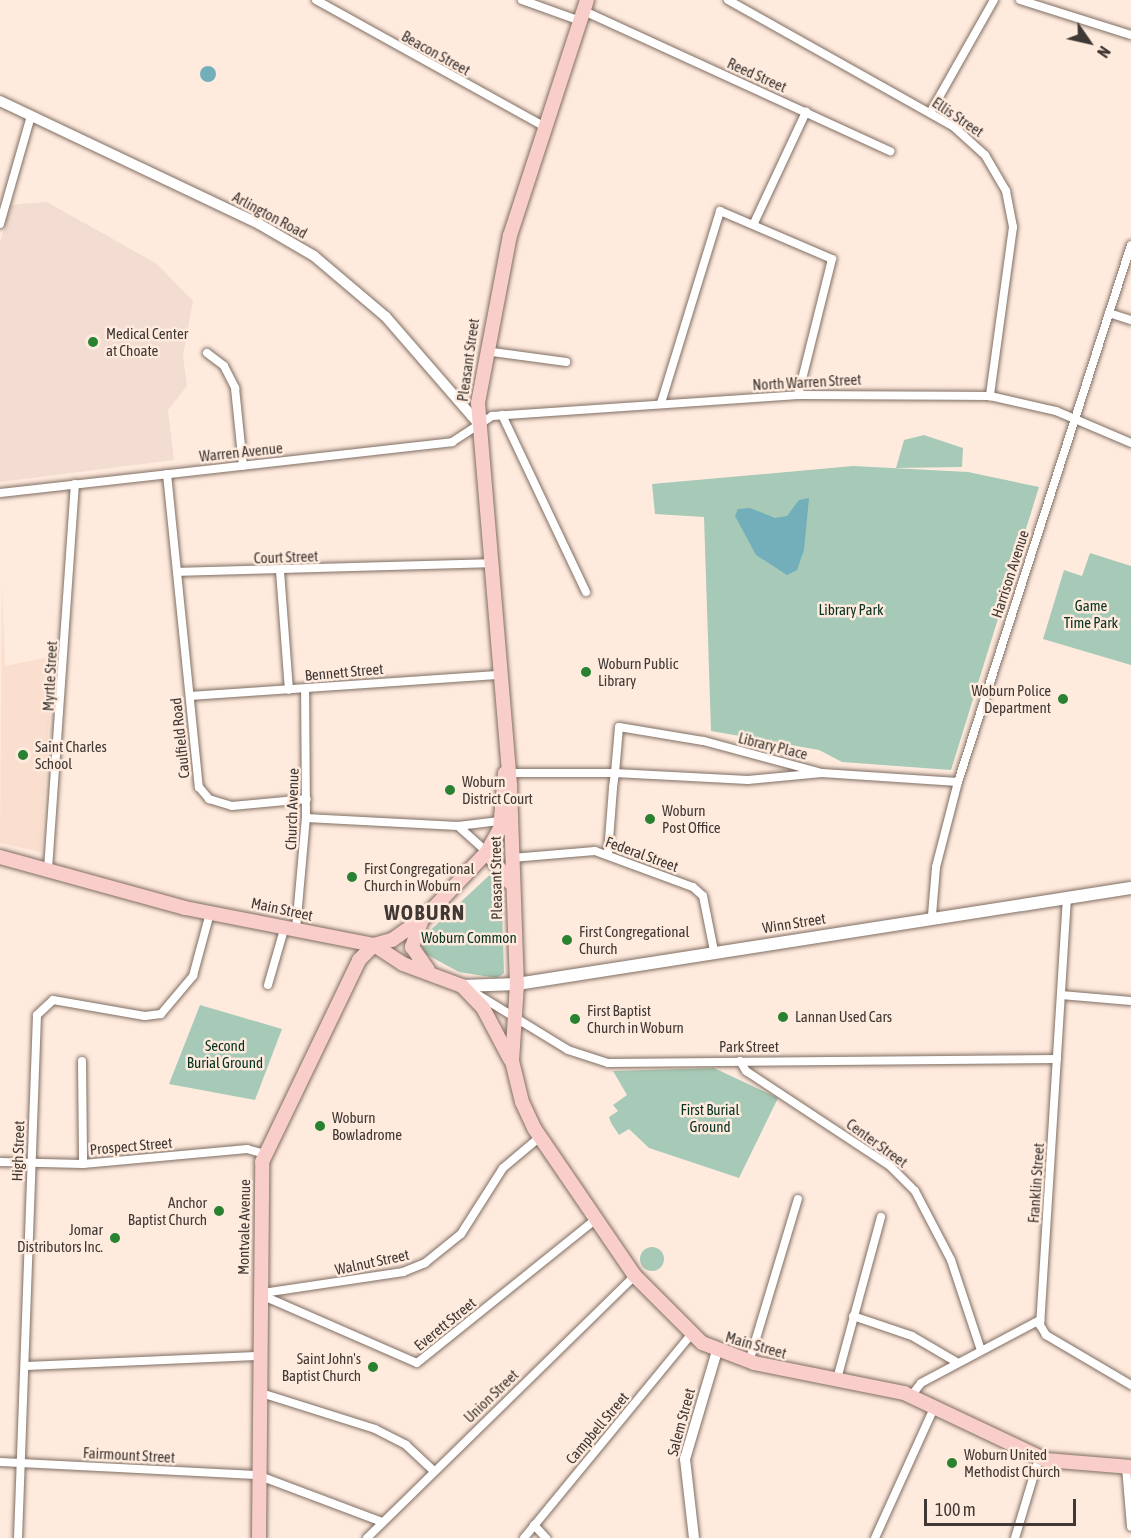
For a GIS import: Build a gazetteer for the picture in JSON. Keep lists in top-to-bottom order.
{
  "streets": {
    "main road": [
      "Pleasant Street",
      "Main Street",
      "Winn Street",
      "Montvale Avenue"
    ],
    "street": [
      "Beacon Street",
      "Reed Street",
      "Ellis Street",
      "Arlington Road",
      "North Warren Street",
      "Warren Avenue",
      "Court Street",
      "Harrison Avenue",
      "Bennett Street",
      "Myrtle Street",
      "Caulfield Road",
      "Library Place",
      "Church Avenue",
      "Federal Street",
      "Park Street",
      "Center Street",
      "Prospect Street",
      "High Street",
      "Franklin Street",
      "Walnut Street",
      "Everett Street",
      "Union Street",
      "Salem Street",
      "Campbell Street",
      "Fairmount Street"
    ]
  },
  "crossings": [
    ["Beacon Street", "Pleasant Street"],
    ["Reed Street", "Pleasant Street"],
    ["Ellis Street", "North Warren Street"],
    ["Arlington Road", "Pleasant Street"],
    ["Arlington Road", "North Warren Street"],
    ["Arlington Road", "Warren Avenue"],
    ["Pleasant Street", "North Warren Street"],
    ["Pleasant Street", "Warren Avenue"],
    ["Pleasant Street", "Court Street"],
    ["Pleasant Street", "Bennett Street"],
    ["Pleasant Street", "Library Place"],
    ["Pleasant Street", "Federal Street"],
    ["Pleasant Street", "Main Street"],
    ["Pleasant Street", "Winn Street"],
    ["North Warren Street", "Warren Avenue"],
    ["North Warren Street", "Harrison Avenue"],
    ["Warren Avenue", "Myrtle Street"],
    ["Court Street", "Caulfield Road"],
    ["Harrison Avenue", "Winn Street"],
    ["Bennett Street", "Caulfield Road"],
    ["Bennett Street", "Church Avenue"],
    ["Myrtle Street", "Main Street"],
    ["Caulfield Road", "Church Avenue"],
    ["Church Avenue", "Main Street"],
    ["Federal Street", "Winn Street"],
    ["Main Street", "Winn Street"],
    ["Main Street", "Park Street"],
    ["Main Street", "High Street"],
    ["Main Street", "Montvale Avenue"],
    ["Main Street", "Walnut Street"],
    ["Main Street", "Everett Street"],
    ["Main Street", "Union Street"],
    ["Main Street", "Salem Street"],
    ["Main Street", "Campbell Street"],
    ["Winn Street", "Park Street"],
    ["Winn Street", "Franklin Street"],
    ["Park Street", "Center Street"],
    ["Park Street", "Franklin Street"],
    ["Prospect Street", "High Street"],
    ["Prospect Street", "Montvale Avenue"],
    ["High Street", "Fairmount Street"],
    ["Montvale Avenue", "Walnut Street"],
    ["Montvale Avenue", "Everett Street"],
    ["Montvale Avenue", "Fairmount Street"],
    ["Walnut Street", "Everett Street"],
    ["Union Street", "Fairmount Street"]
  ],
  "districts": ["WOBURN"],
  "parks": [
    "Game Time Park",
    "Library Park",
    "Woburn Common",
    "Second Burial Ground",
    "First Burial Ground"
  ],
  "places": [
    "Medical Center at Choate",
    "Woburn Public Library",
    "Woburn Police Department",
    "Saint Charles School",
    "Woburn District Court",
    "Woburn Post Office",
    "First Congregational Church in Woburn",
    "First Congregational Church",
    "Lannan Used Cars",
    "First Baptist Church in Woburn",
    "Woburn Bowladrome",
    "Anchor Baptist Church",
    "Jomar Distributors Inc.",
    "Saint John's Baptist Church",
    "Woburn United Methodist Church"
  ],
  "scale_bar": "100 m",
  "north": "bottom right"
}
